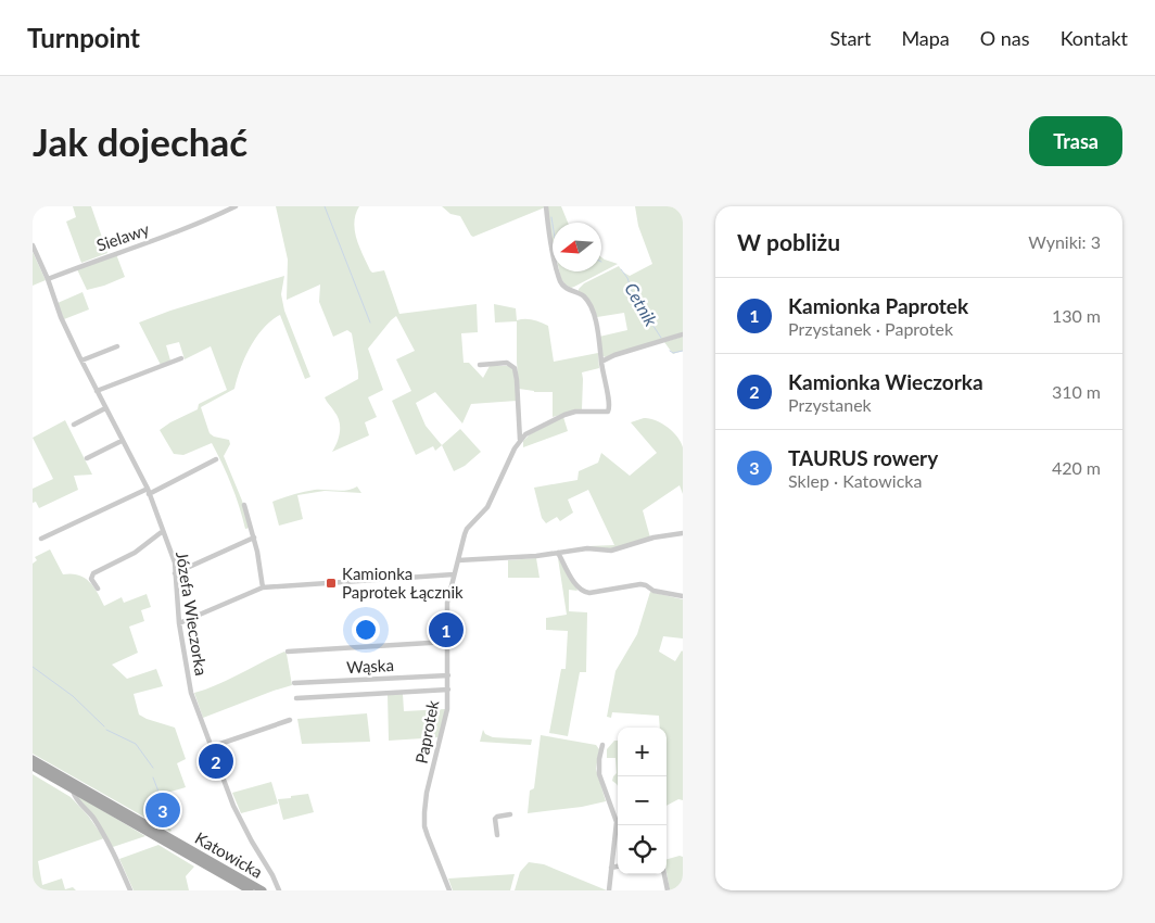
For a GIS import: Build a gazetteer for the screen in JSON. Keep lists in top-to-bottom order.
{
  "streets": {
    "main road": ["Katowicka"],
    "street": [
      "Sielawy",
      "Józefa Wieczorka",
      "Wąska",
      "Paprotek"
    ]
  },
  "crossings": [
    ["Sielawy", "Józefa Wieczorka"],
    ["Wąska", "Paprotek"]
  ],
  "water": ["Cetnik"],
  "places": {
    "transit": ["Kamionka Paprotek Łącznik"]
  },
  "north": "left",
  "page": {
    "header": "Turnpoint",
    "nav": [
      "Start",
      "Mapa",
      "O nas",
      "Kontakt"
    ],
    "buttons": "Trasa",
    "title": "Jak dojechać",
    "heading": ["W pobliżu", "Wyniki: 3"],
    "list": [
      {
        "mark": "1",
        "name": "Kamionka Paprotek",
        "note": "Przystanek · Paprotek",
        "value": "130 m"
      },
      {
        "mark": "2",
        "name": "Kamionka Wieczorka",
        "note": "Przystanek",
        "value": "310 m"
      },
      {
        "mark": "3",
        "name": "TAURUS rowery",
        "note": "Sklep · Katowicka",
        "value": "420 m"
      }
    ],
    "pins": ["1", "2", "3"],
    "map_buttons": ["+", "−"]
  }
}
